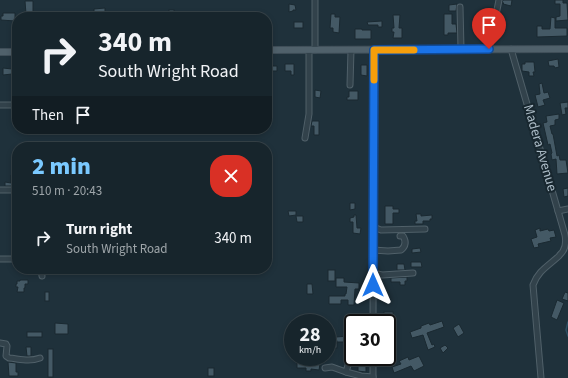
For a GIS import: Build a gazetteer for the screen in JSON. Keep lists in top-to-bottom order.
{
  "streets": {
    "street": ["Madera Avenue"]
  },
  "page": {
    "turn": ["340 m", "South Wright Road"],
    "then": "Then",
    "heading": ["2 min", "510 m · 20:43"],
    "list": [
      {
        "name": "Turn right",
        "note": "South Wright Road",
        "value": "340 m"
      }
    ],
    "speed": "28 km/h",
    "limit": "30"
  }
}
